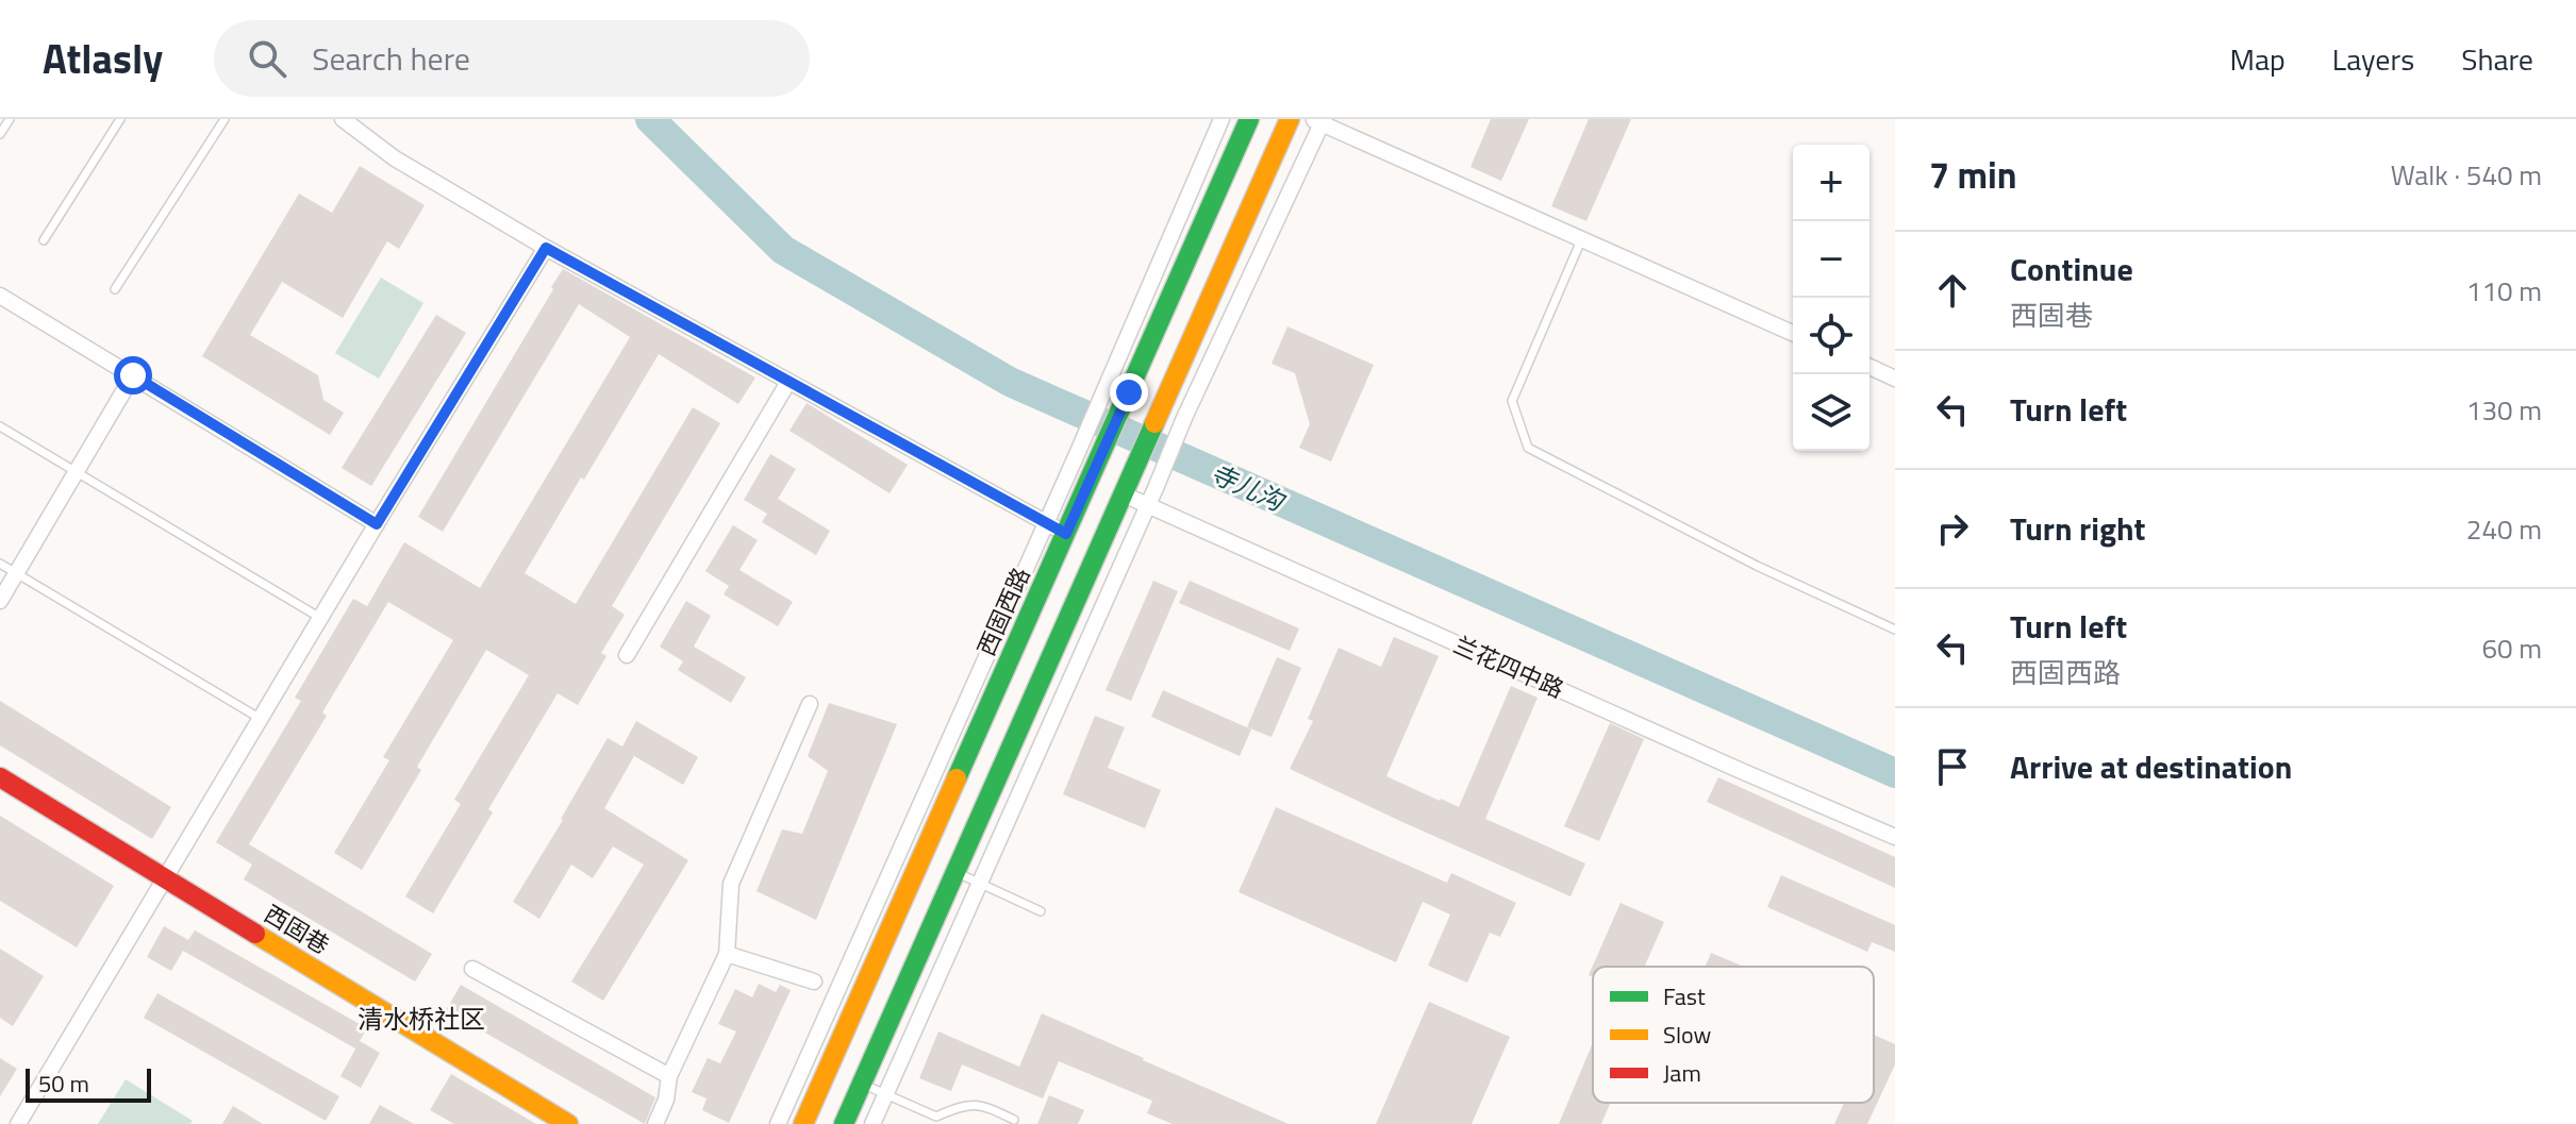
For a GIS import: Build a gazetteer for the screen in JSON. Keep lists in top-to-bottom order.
{
  "streets": {
    "main road": ["西固西路", "西固巷"],
    "street": ["兰花四中路"]
  },
  "districts": ["清水桥社区"],
  "water": ["寺儿沟"],
  "legend": ["Fast", "Slow", "Jam"],
  "scale_bar": "50 m",
  "page": {
    "header": "Atlasly",
    "search": "Search here",
    "nav": ["Map", "Layers", "Share"],
    "heading": ["7 min", "Walk · 540 m"],
    "map_buttons": ["+", "−"],
    "list": [
      ["Continue", "西固巷", "110 m"],
      ["Turn left", "130 m"],
      ["Turn right", "240 m"],
      ["Turn left", "西固西路", "60 m"],
      "Arrive at destination"
    ],
    "scale": "50 m"
  }
}
